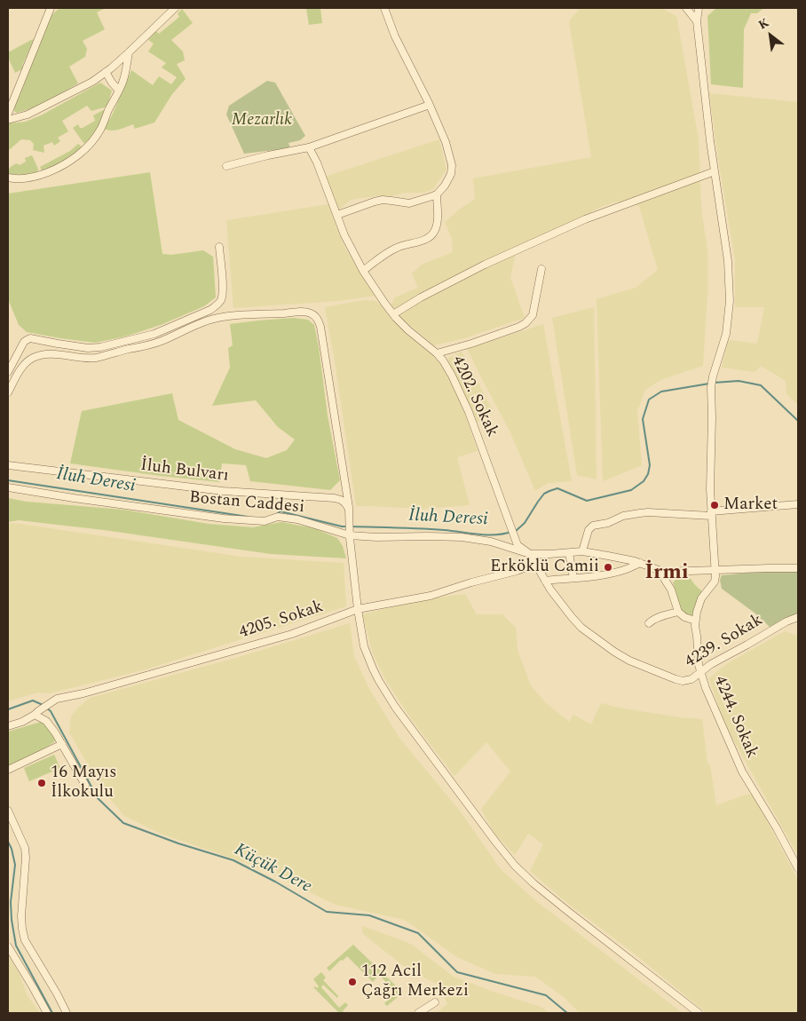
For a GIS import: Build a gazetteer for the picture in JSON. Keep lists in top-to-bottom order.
{
  "streets": {
    "street": [
      "4202. Sokak",
      "İluh Bulvarı",
      "Bostan Caddesi",
      "4205. Sokak",
      "4239. Sokak",
      "4244. Sokak"
    ]
  },
  "crossings": [
    ["4202. Sokak", "4239. Sokak"],
    ["Bostan Caddesi", "4239. Sokak"],
    ["Bostan Caddesi", "4244. Sokak"],
    ["4205. Sokak", "4239. Sokak"],
    ["4239. Sokak", "4244. Sokak"]
  ],
  "districts": ["İrmi"],
  "water": ["İluh Deresi", "Küçük Dere"],
  "parks": ["Mezarlık"],
  "places": [
    "Market",
    "Erköklü Camii",
    "16 Mayıs İlkokulu",
    "112 Acil Çağrı Merkezi"
  ],
  "north": "top left"
}
